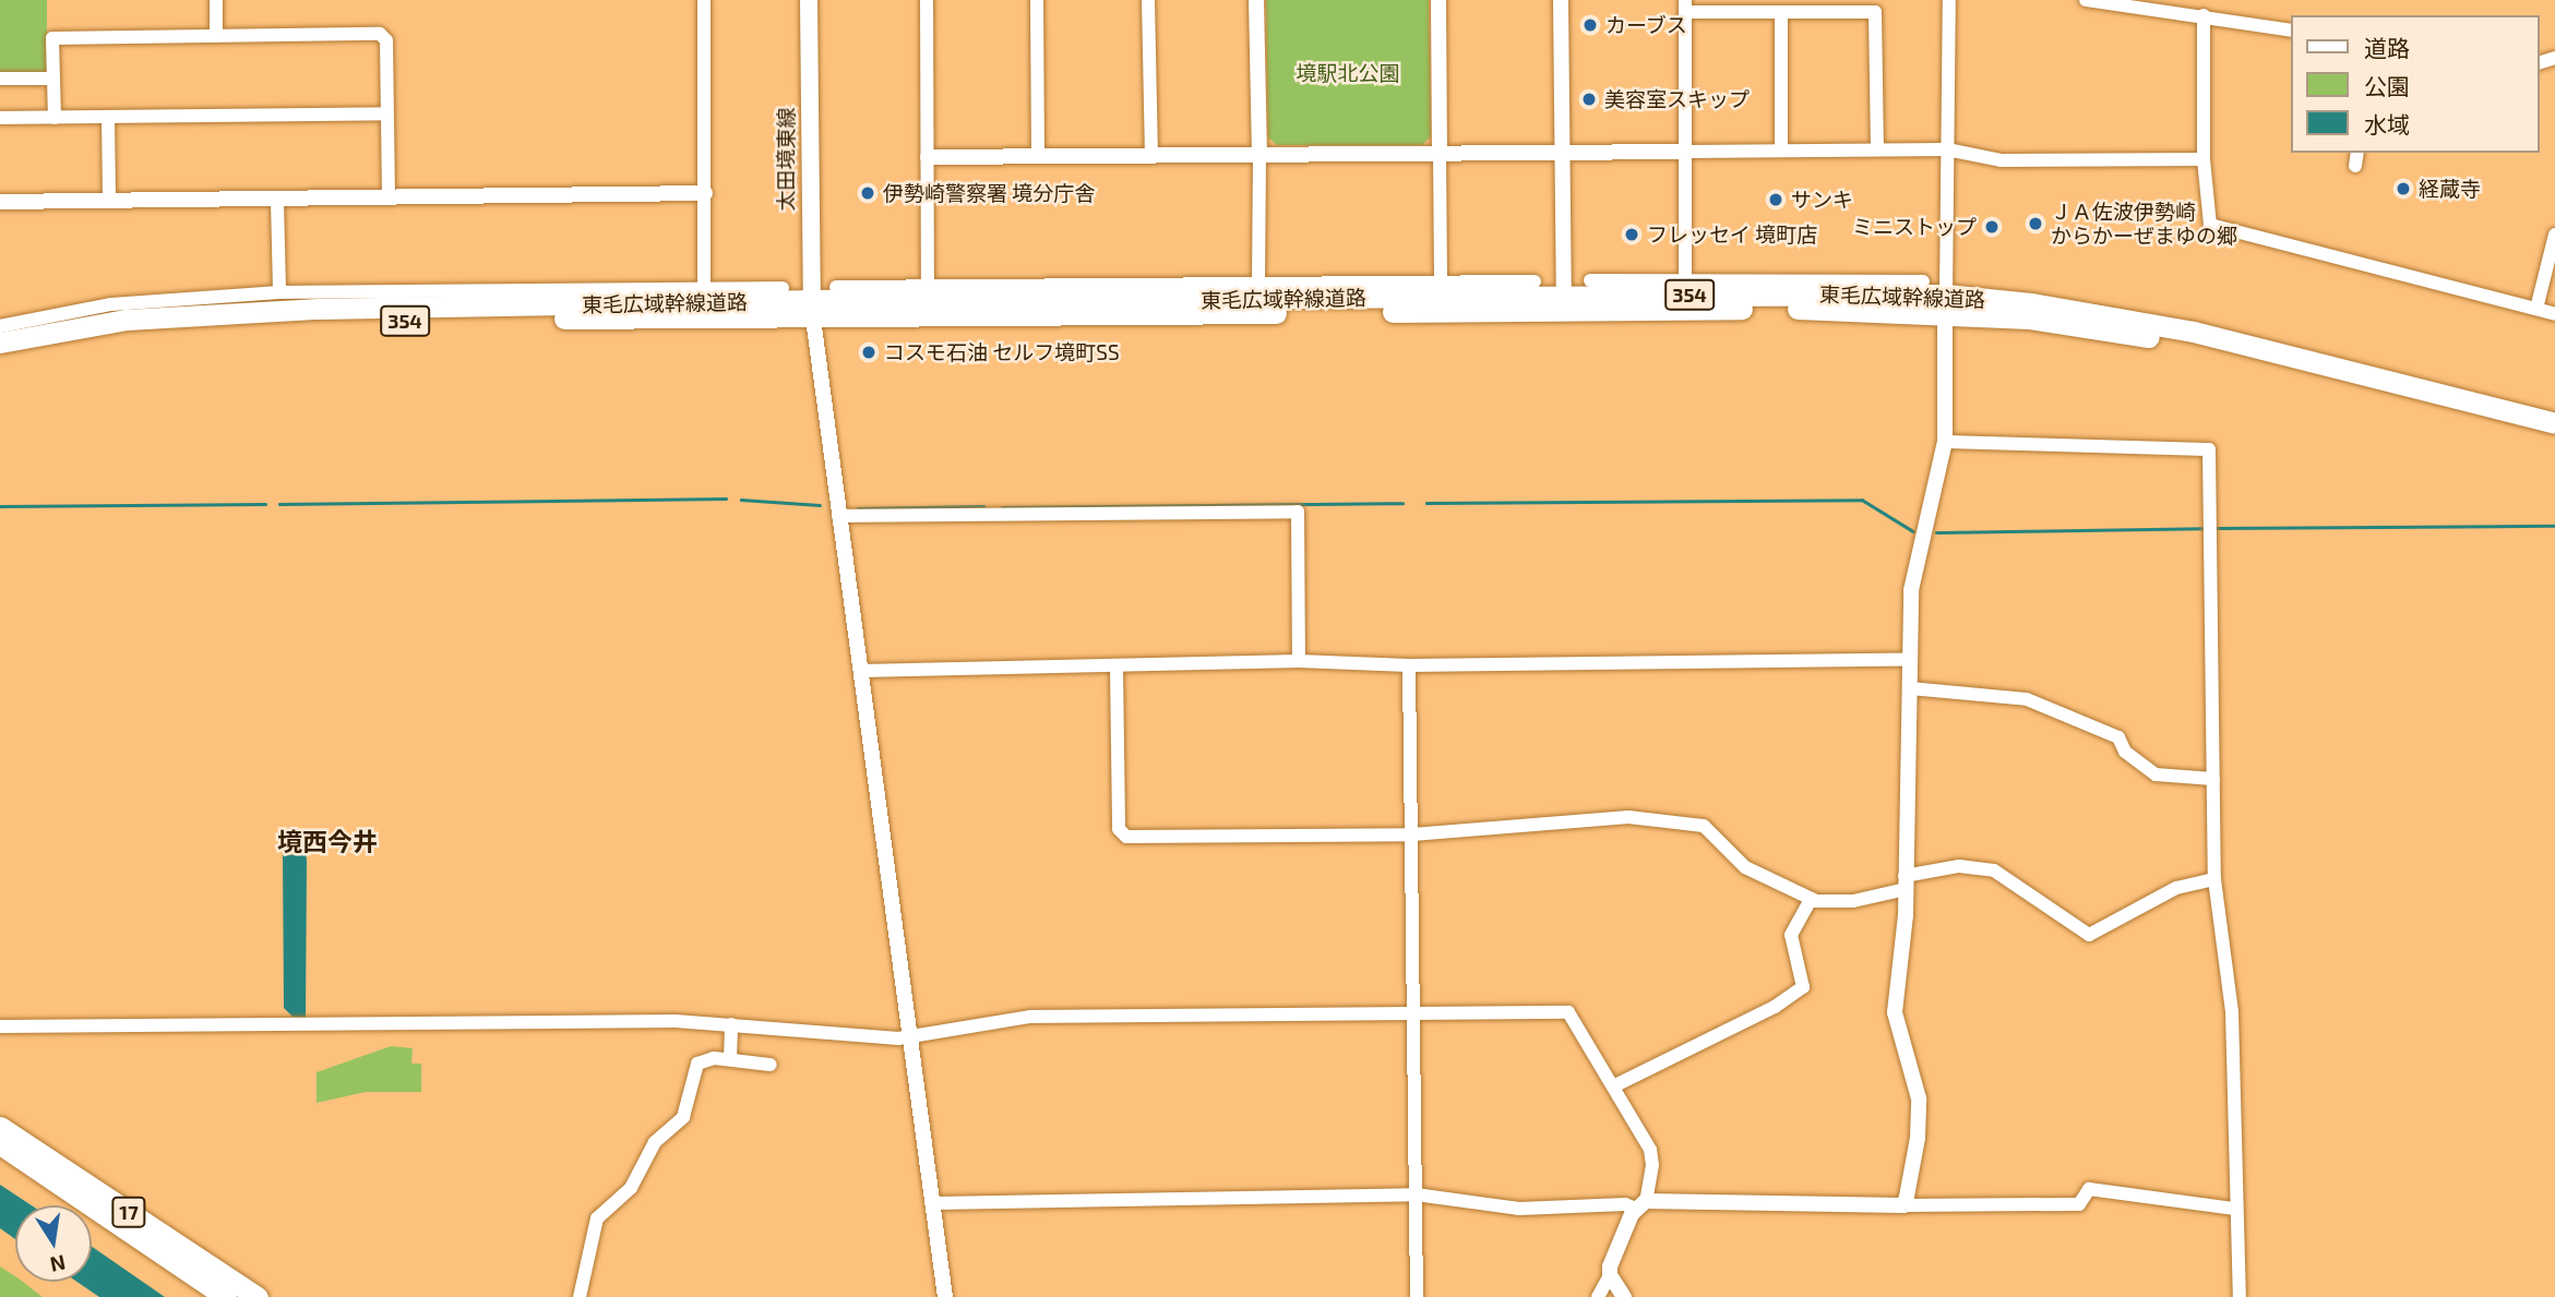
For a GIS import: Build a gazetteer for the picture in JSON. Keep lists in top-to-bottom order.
{
  "streets": {
    "highway": ["354", "東毛広域幹線道路", "17"],
    "main road": ["太田境東線"]
  },
  "crossings": [
    ["太田境東線", "東毛広域幹線道路"]
  ],
  "districts": ["境西今井"],
  "parks": ["境駅北公園"],
  "places": [
    "カーブス",
    "美容室スキップ",
    "経蔵寺",
    "伊勢崎警察署 境分庁舎",
    "サンキ",
    "ＪＡ佐波伊勢崎 からかーぜまゆの郷",
    "ミニストップ",
    "フレッセイ 境町店",
    "コスモ石油 セルフ境町SS"
  ],
  "legend": ["道路", "公園", "水域"],
  "north": "bottom"
}
